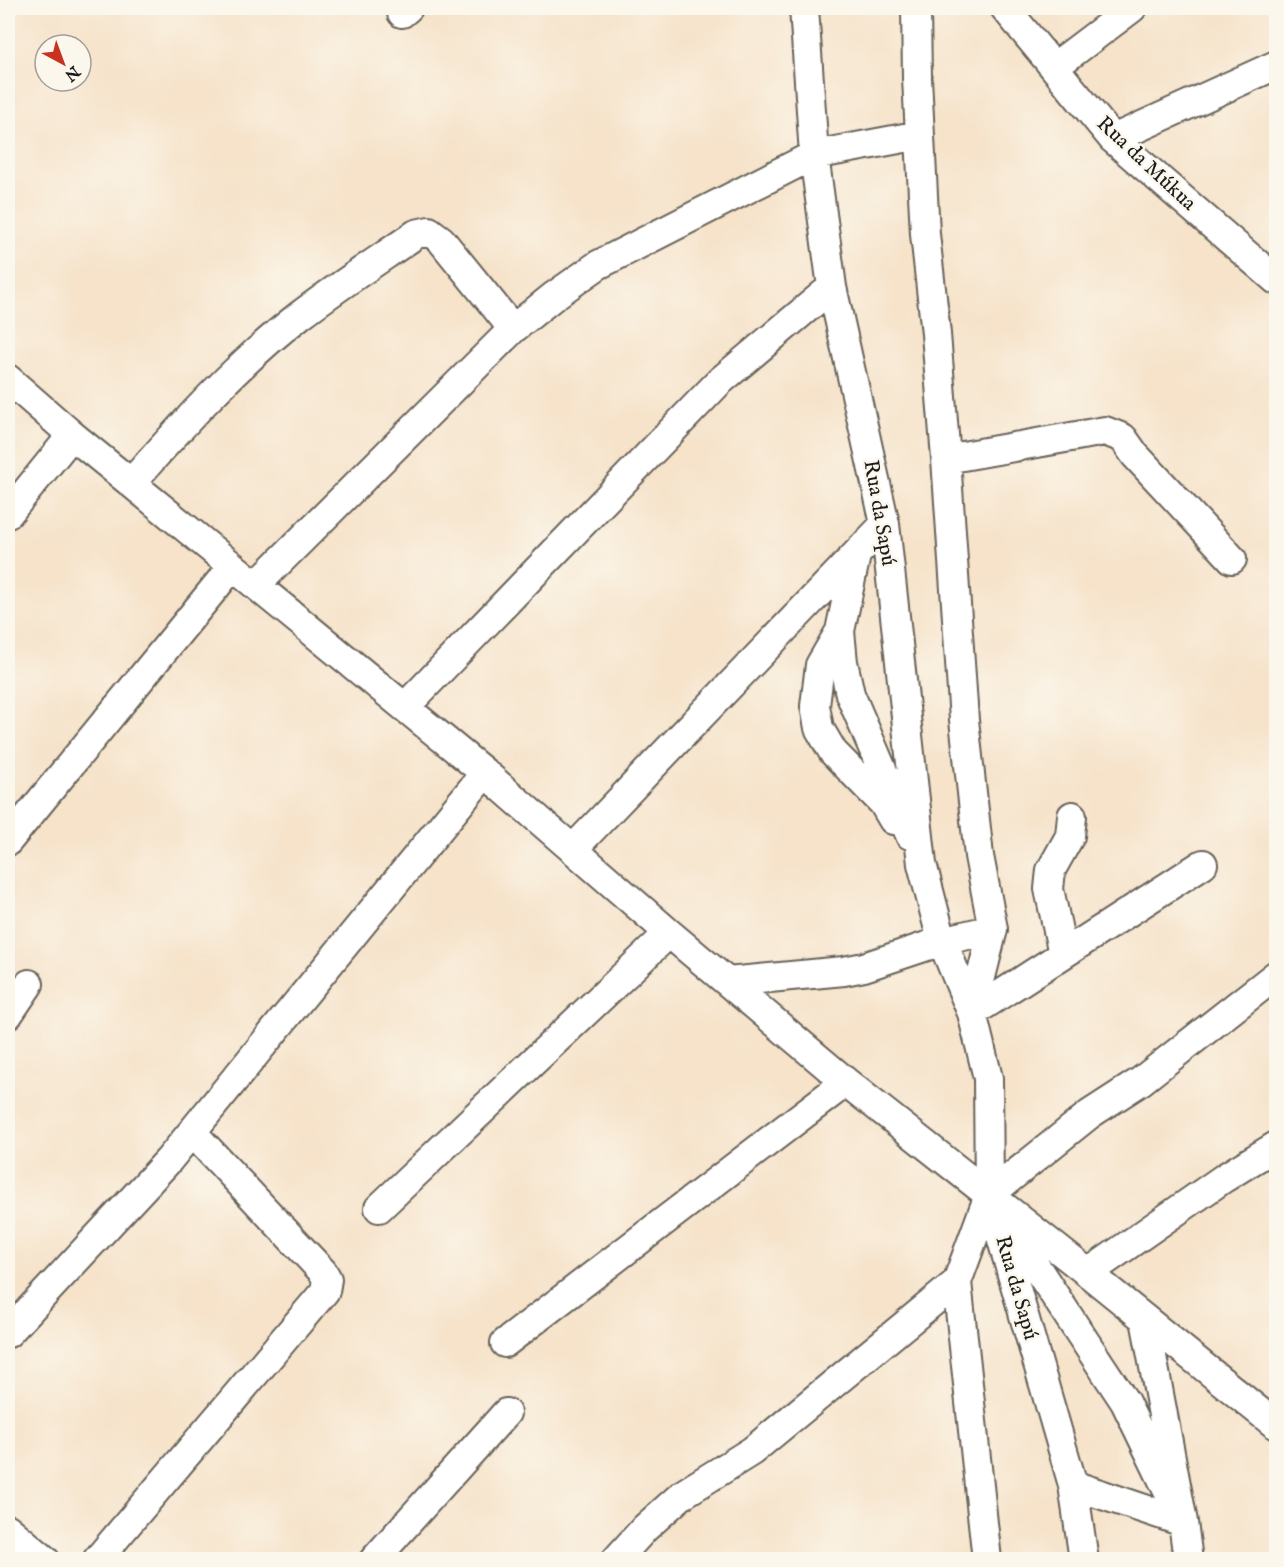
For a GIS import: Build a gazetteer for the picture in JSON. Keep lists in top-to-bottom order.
{
  "streets": {
    "street": ["Rua da Múkua", "Rua da Sapú"]
  },
  "north": "bottom right"
}
